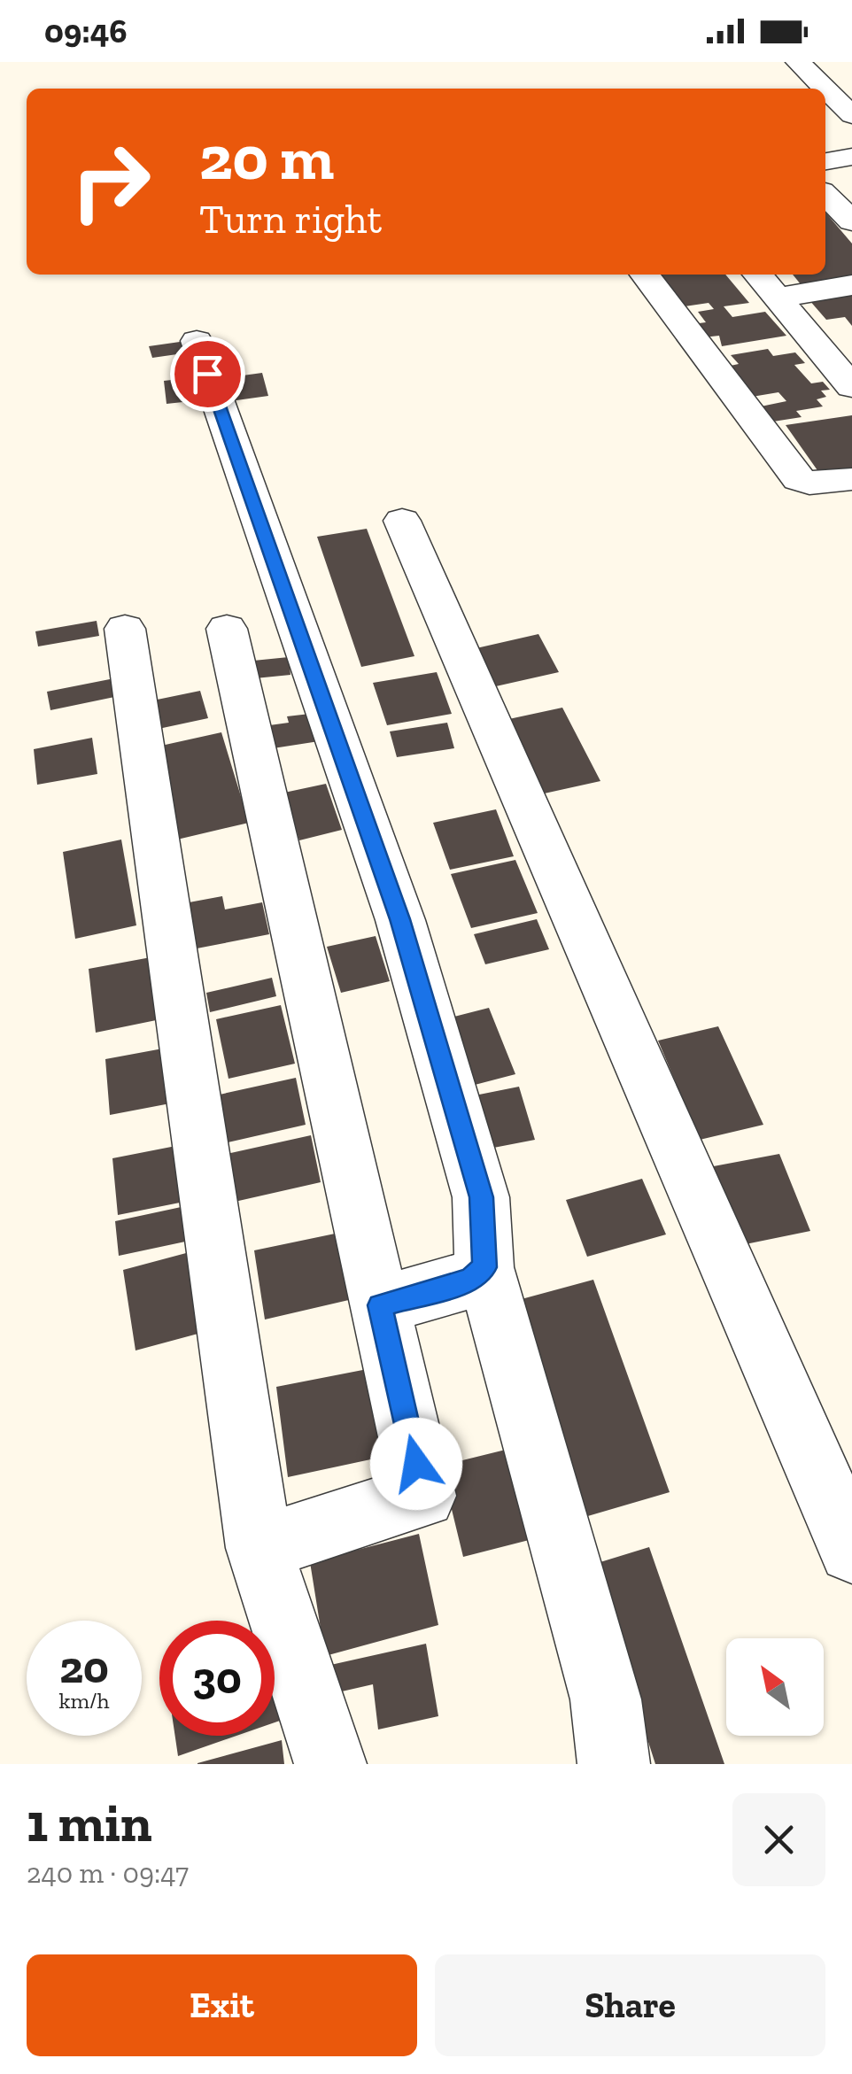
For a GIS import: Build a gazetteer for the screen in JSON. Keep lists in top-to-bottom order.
{
  "north": "top left",
  "page": {
    "status": "09:46",
    "turn": ["20 m", "Turn right"],
    "speed": "20 km/h",
    "limit": "30",
    "heading": ["1 min", "240 m · 09:47"],
    "buttons": ["Exit", "Share"]
  }
}
